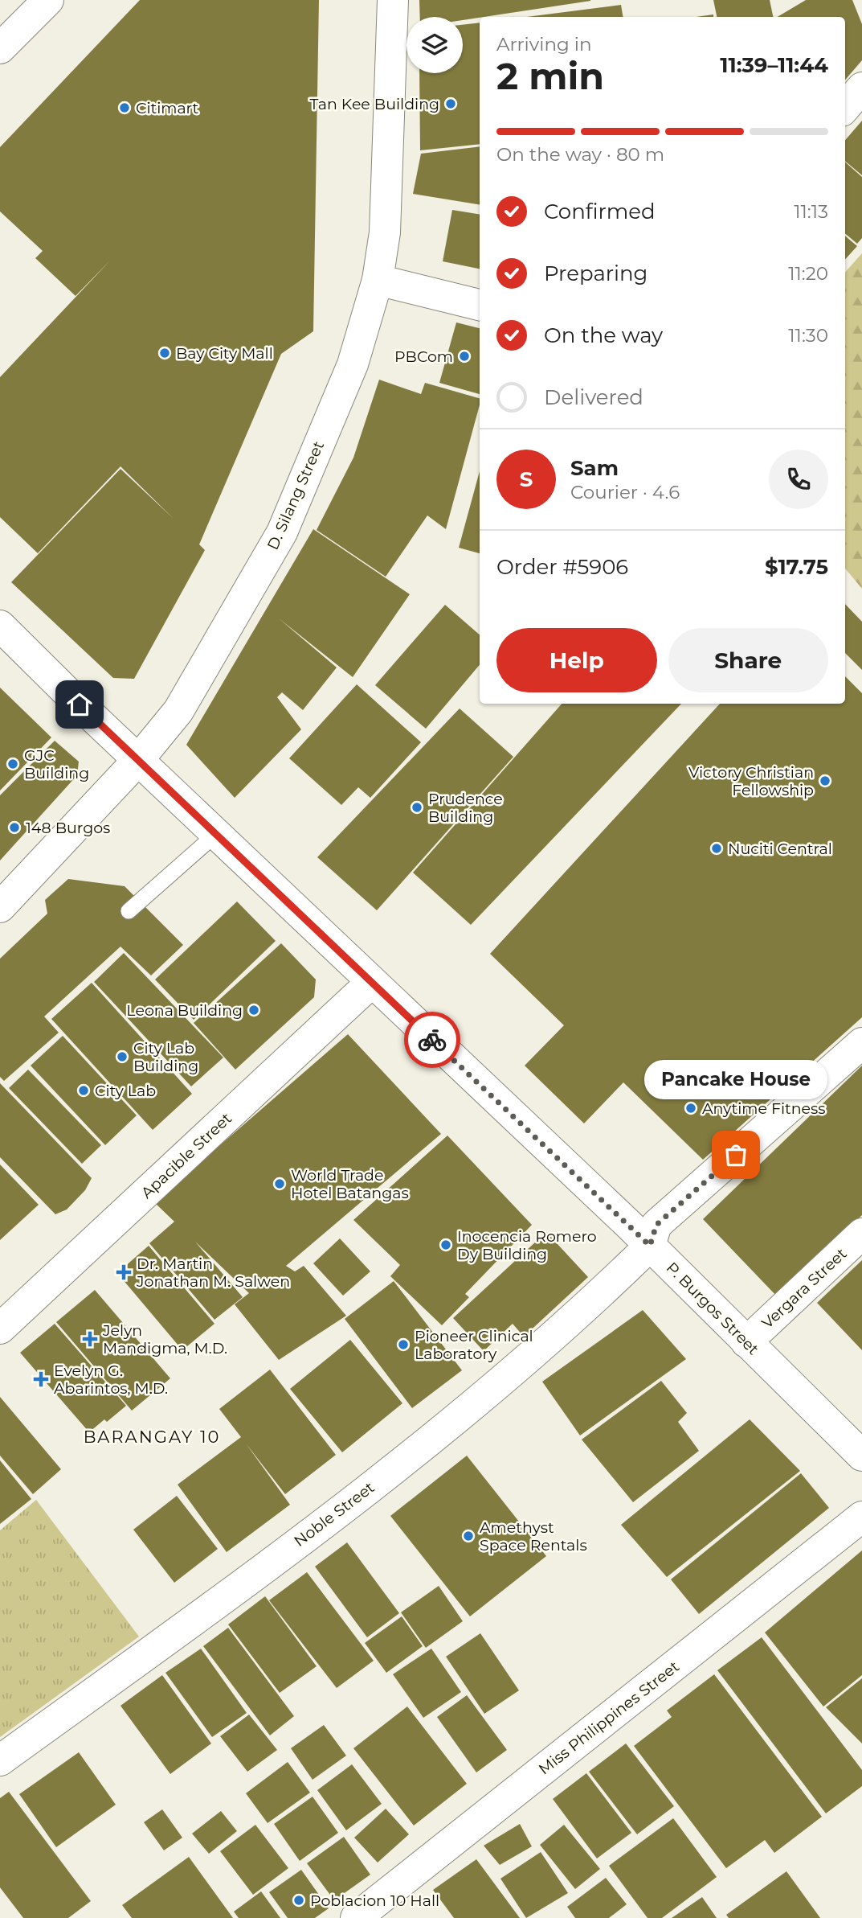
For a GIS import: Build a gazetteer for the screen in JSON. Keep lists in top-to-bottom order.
{
  "streets": {
    "street": [
      "D. Silang Street",
      "Apacible Street",
      "Vergara Street",
      "P. Burgos Street",
      "Noble Street",
      "Miss Philippines Street"
    ]
  },
  "crossings": [
    ["D. Silang Street", "P. Burgos Street"],
    ["Apacible Street", "P. Burgos Street"],
    ["Vergara Street", "P. Burgos Street"],
    ["P. Burgos Street", "Noble Street"]
  ],
  "districts": ["BARANGAY 10"],
  "places": {
    "other": [
      "Tan Kee Building",
      "Citimart",
      "Bay City Mall",
      "PBCom",
      "GJC Building",
      "Victory Christian Fellowship",
      "Prudence Building",
      "148 Burgos",
      "Nuciti Central",
      "Leona Building",
      "City Lab Building",
      "City Lab",
      "Anytime Fitness",
      "Pancake House",
      "World Trade Hotel Batangas",
      "Inocencia Romero Dy Building",
      "Pioneer Clinical Laboratory",
      "Amethyst Space Rentals",
      "Poblacion 10 Hall"
    ],
    "health": ["Dr. Martin Jonathan M. Salwen", "Jelyn Mandigma, M.D.", "Evelyn G. Abarintos, M.D."]
  },
  "page": {
    "heading": ["2 min", "Arriving in", "11:39–11:44"],
    "panel": [
      "Sam",
      "Courier · 4.6",
      "Order #5906",
      "$17.75"
    ],
    "bar": "On the way · 80 m",
    "list": [
      ["Confirmed", "11:13"],
      ["Preparing", "11:20"],
      ["On the way", "11:30"],
      "Delivered"
    ],
    "round": "S",
    "buttons": ["Help", "Share"],
    "bubble": "Pancake House"
  }
}
